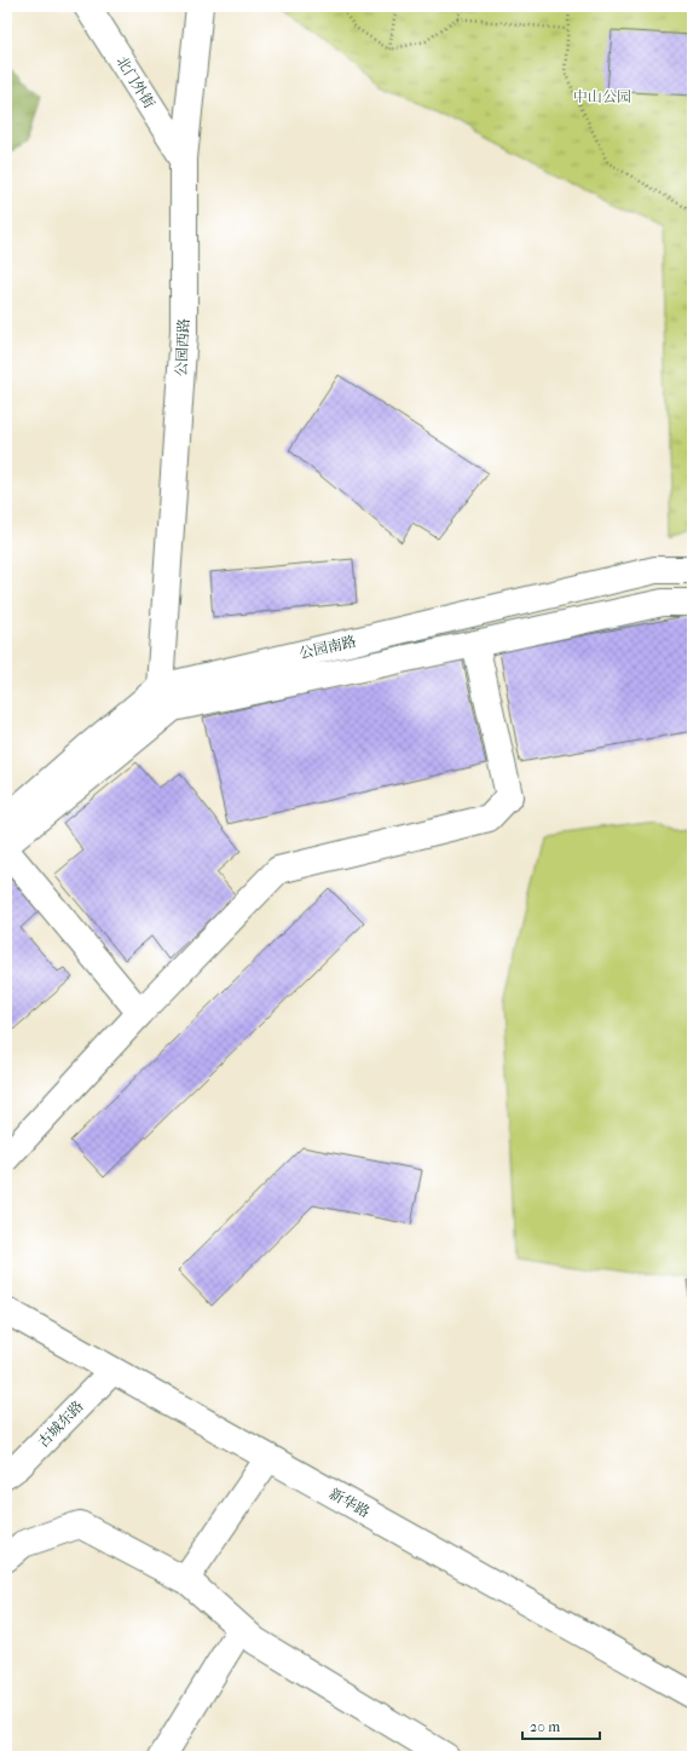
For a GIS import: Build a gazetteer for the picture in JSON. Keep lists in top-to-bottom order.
{
  "streets": {
    "street": [
      "北门外街",
      "公园西路",
      "公园南路",
      "古城东路",
      "新华路"
    ]
  },
  "crossings": [
    ["北门外街", "公园西路"],
    ["公园西路", "公园南路"],
    ["古城东路", "新华路"]
  ],
  "parks": ["中山公园"],
  "scale_bar": "20 m"
}
